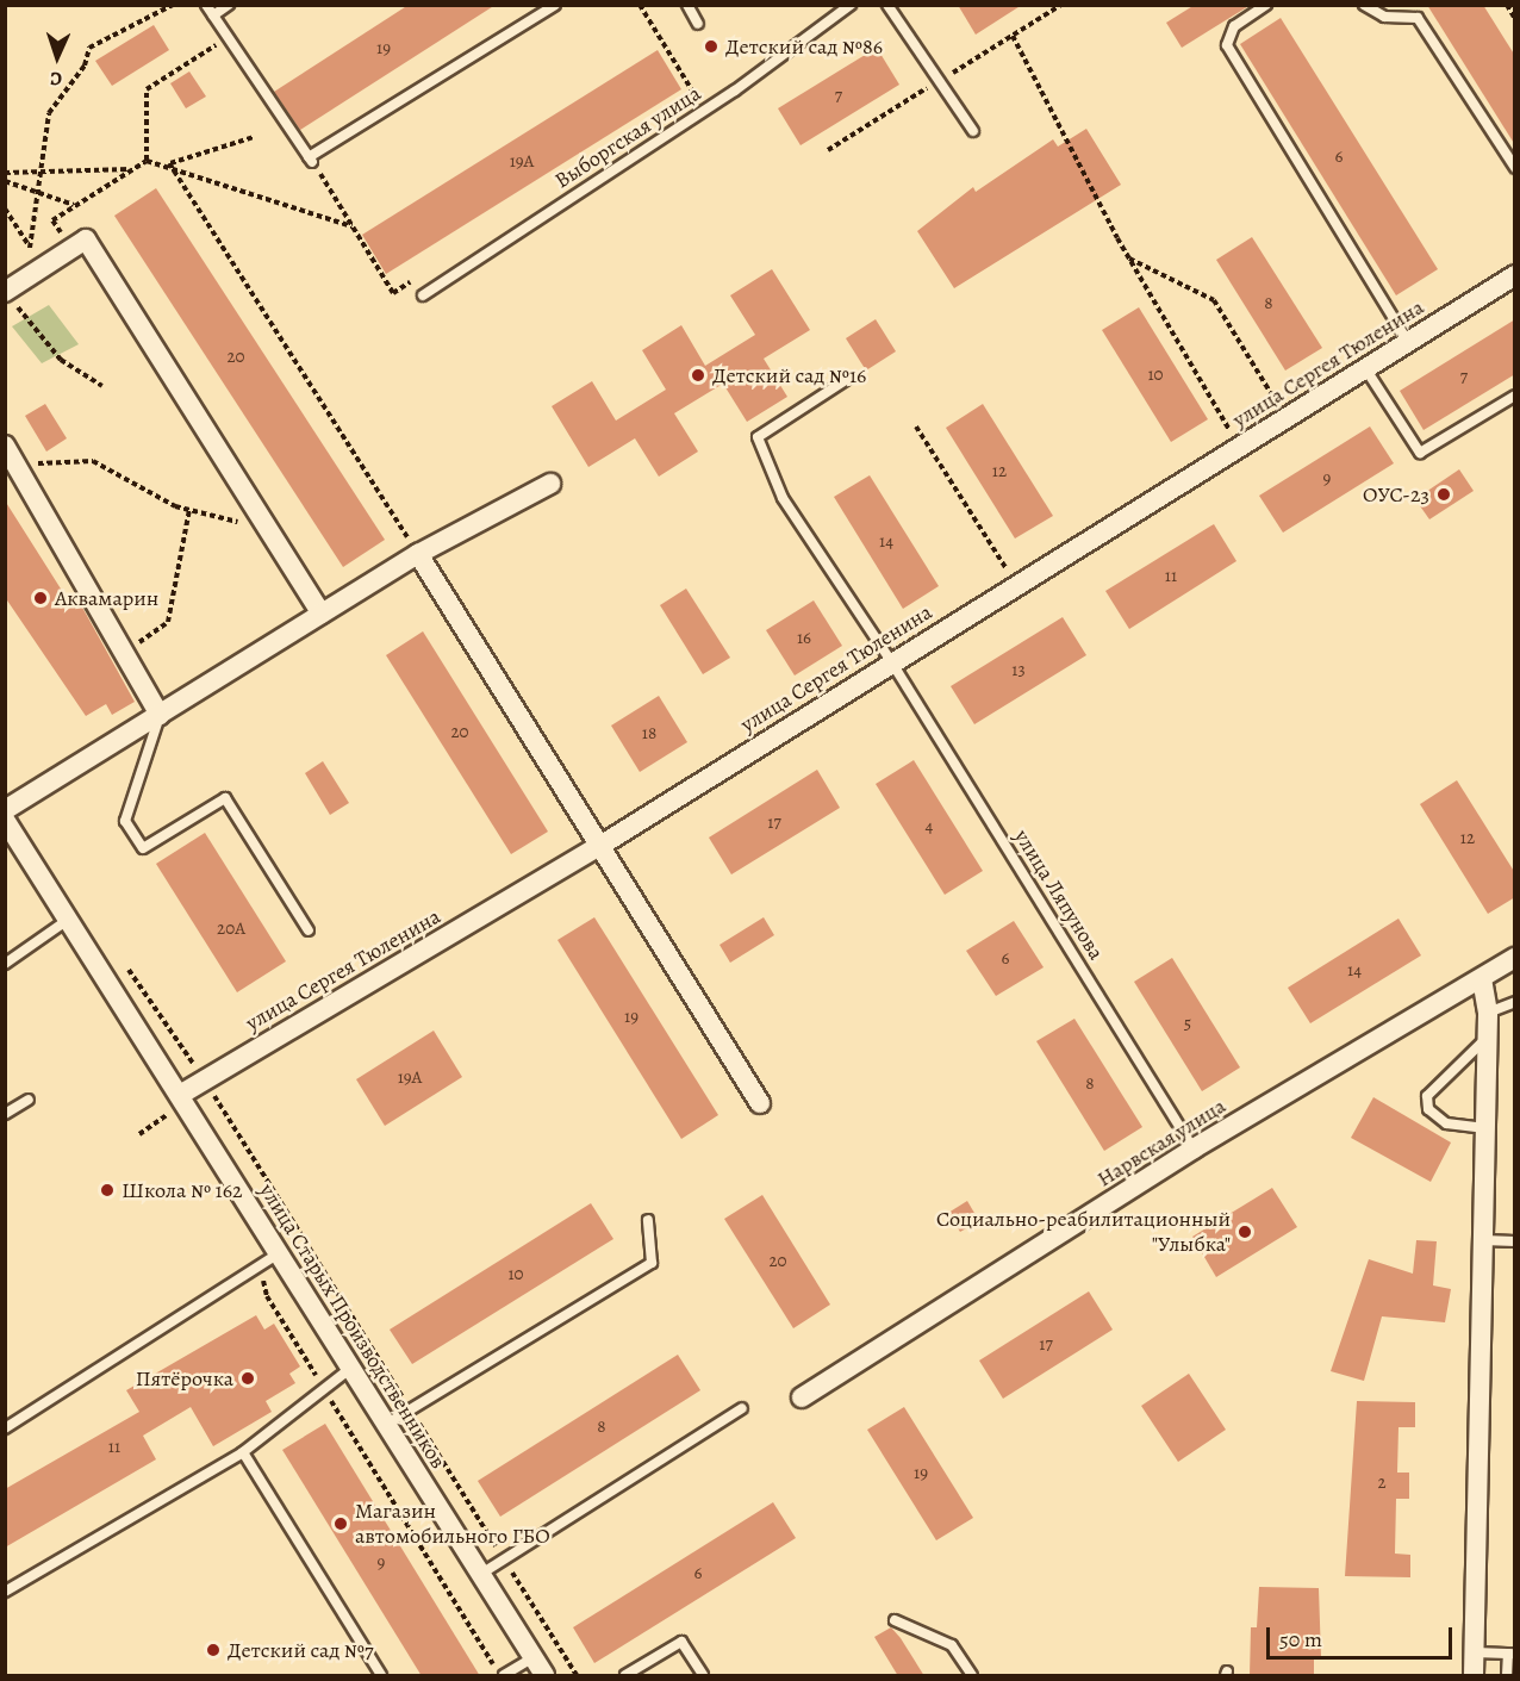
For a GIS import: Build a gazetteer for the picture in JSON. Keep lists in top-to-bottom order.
{
  "streets": {
    "street": ["улица Сергея Тюленина", "Нарвская улица", "улица Старых Производственников"],
    "lane": ["Выборгская улица", "улица Ляпунова"]
  },
  "crossings": [
    ["улица Сергея Тюленина", "улица Ляпунова"],
    ["улица Сергея Тюленина", "улица Старых Производственников"],
    ["улица Ляпунова", "Нарвская улица"]
  ],
  "places": [
    "Детский сад №86",
    "Детский сад №16",
    "ОУС-23",
    "Аквамарин",
    "Школа № 162",
    "Социально-реабилитационный \"Улыбка\"",
    "Пятёрочка",
    "Магазин автомобильного ГБО",
    "Детский сад №7"
  ],
  "house_numbers": [
    "19",
    "7",
    "6",
    "19А",
    "8",
    "20",
    "10",
    "7",
    "12",
    "9",
    "14",
    "11",
    "16",
    "13",
    "20",
    "18",
    "17",
    "4",
    "12",
    "20А",
    "6",
    "14",
    "19",
    "5",
    "19А",
    "8",
    "20",
    "10",
    "17",
    "8",
    "11",
    "19",
    "2",
    "9",
    "6"
  ],
  "scale_bar": "50 m",
  "north": "bottom"
}
